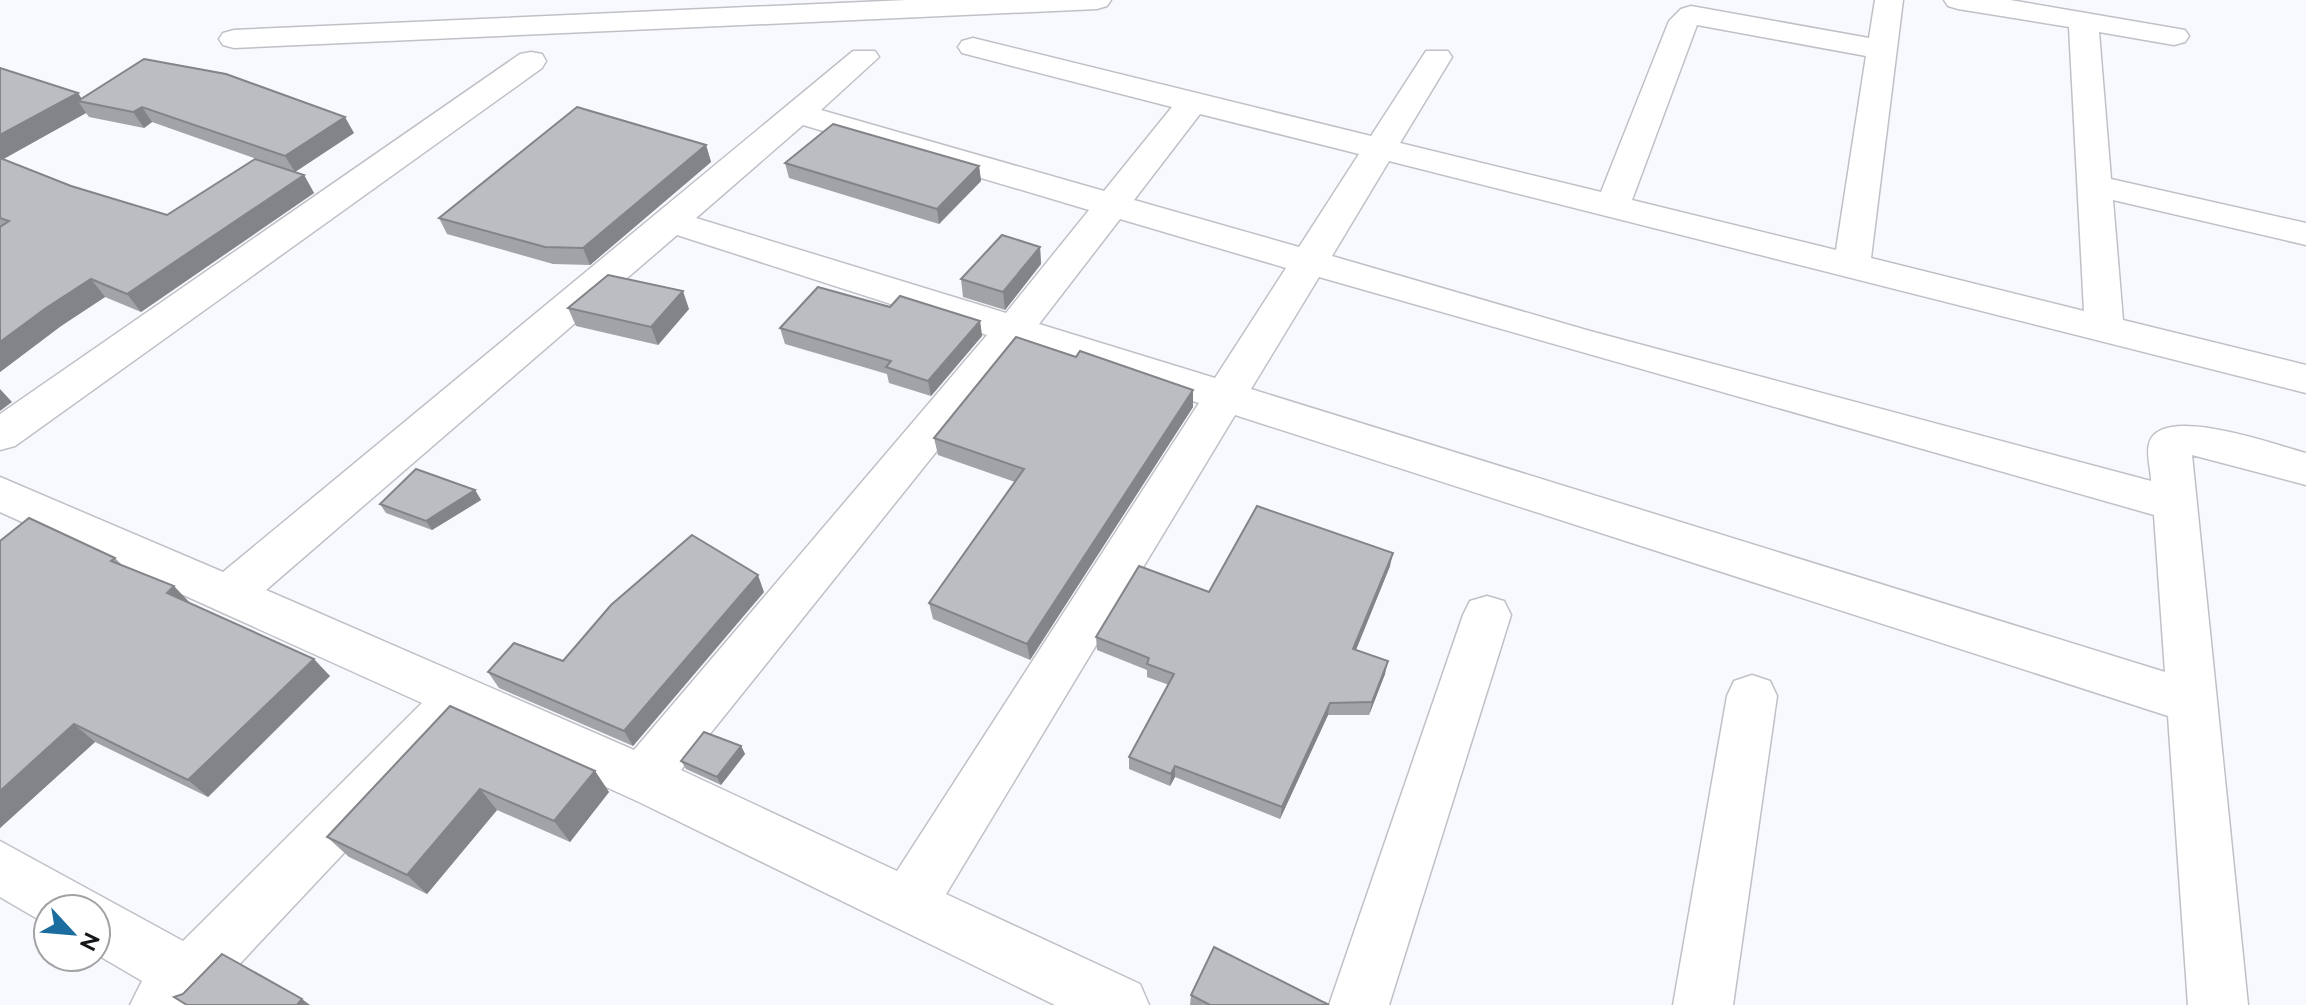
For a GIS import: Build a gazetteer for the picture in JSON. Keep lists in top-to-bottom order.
{
  "north": "bottom right"
}
